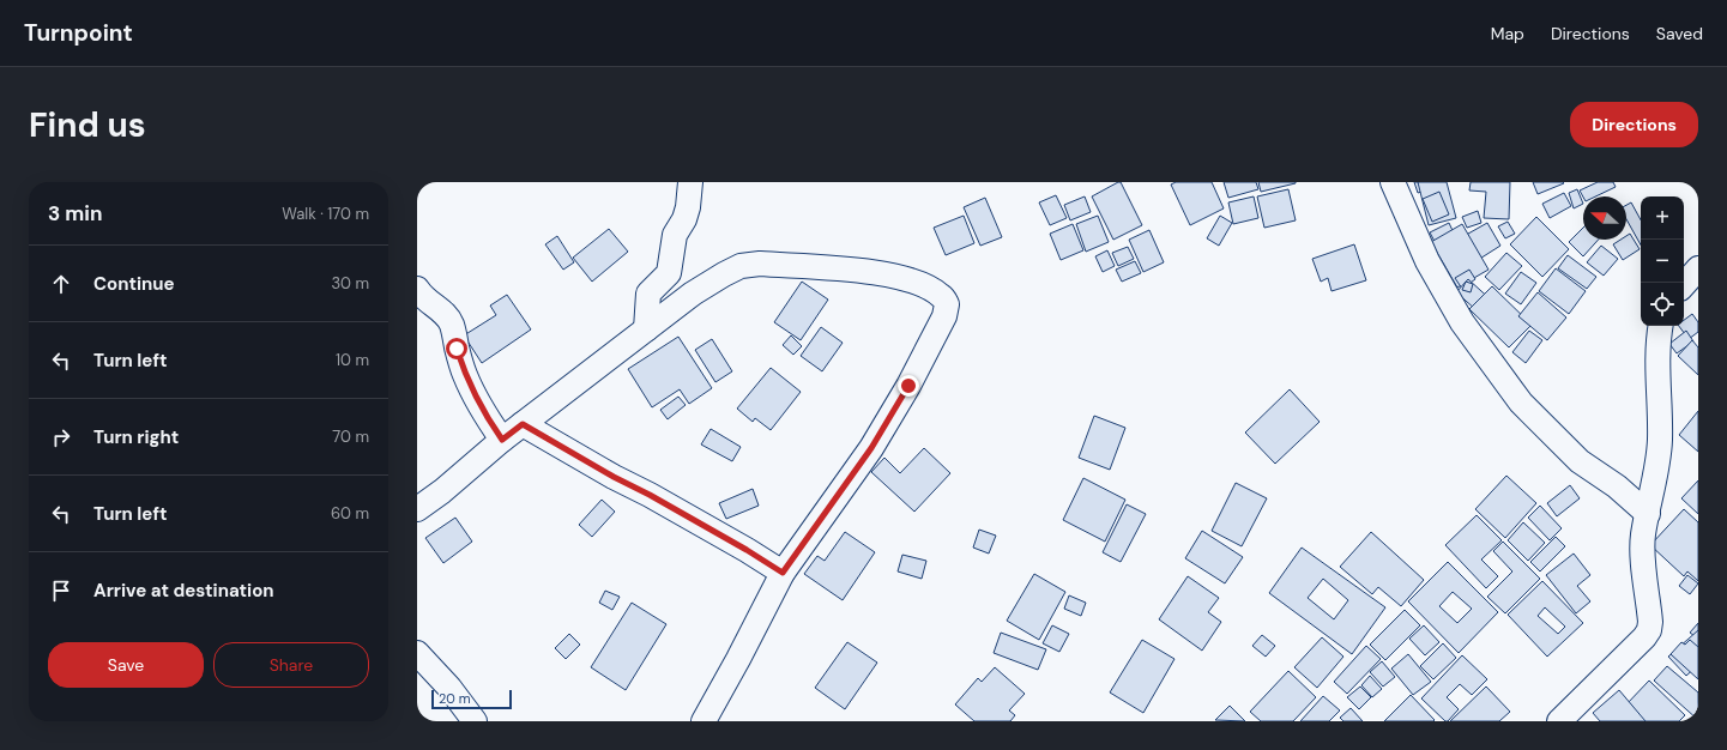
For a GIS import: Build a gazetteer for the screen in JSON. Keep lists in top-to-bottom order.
{
  "scale_bar": "20 m",
  "north": "left",
  "page": {
    "header": "Turnpoint",
    "nav": ["Map", "Directions", "Saved"],
    "buttons": [
      "Directions",
      ["Save", "Share"]
    ],
    "title": "Find us",
    "heading": ["3 min", "Walk · 170 m"],
    "map_buttons": ["+", "−"],
    "list": [
      ["Continue", "30 m"],
      ["Turn left", "10 m"],
      ["Turn right", "70 m"],
      ["Turn left", "60 m"],
      "Arrive at destination"
    ],
    "scale": "20 m"
  }
}
